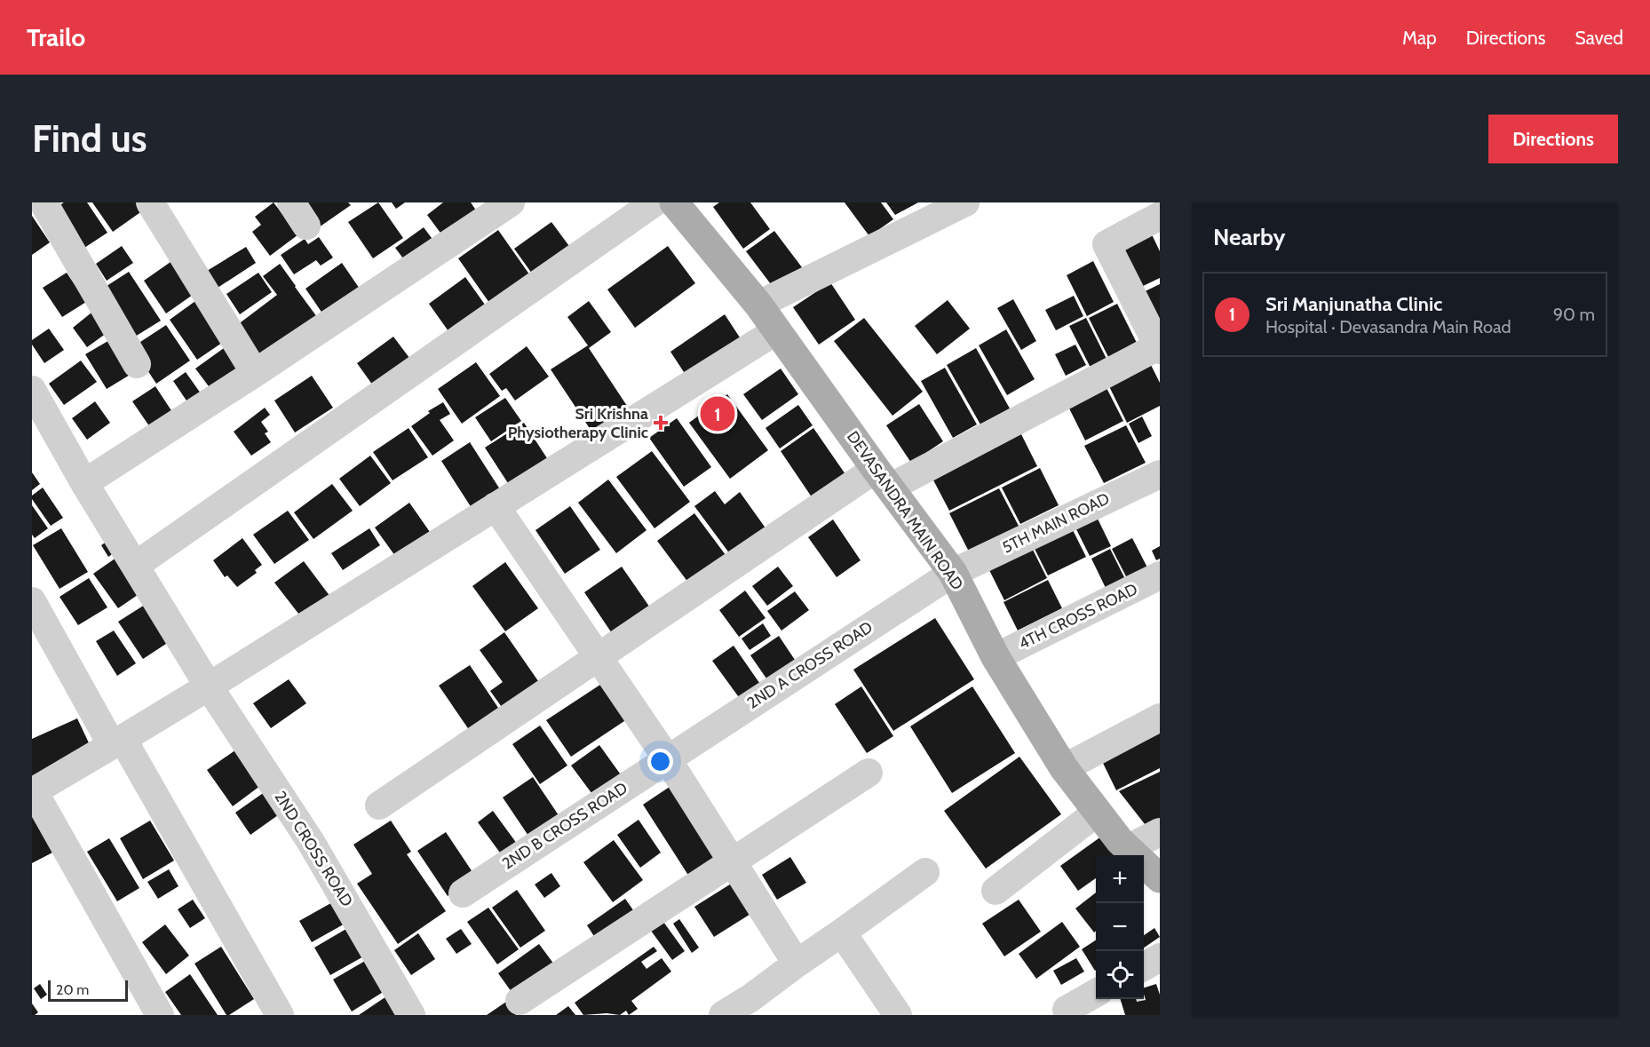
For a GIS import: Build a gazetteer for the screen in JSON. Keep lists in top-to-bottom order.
{
  "streets": {
    "main road": ["DEVASANDRA MAIN ROAD"],
    "street": [
      "5TH MAIN ROAD",
      "4TH CROSS ROAD",
      "2ND A CROSS ROAD",
      "2ND B CROSS ROAD",
      "2ND CROSS ROAD"
    ]
  },
  "crossings": [
    ["DEVASANDRA MAIN ROAD", "5TH MAIN ROAD"],
    ["DEVASANDRA MAIN ROAD", "4TH CROSS ROAD"],
    ["DEVASANDRA MAIN ROAD", "2ND A CROSS ROAD"],
    ["5TH MAIN ROAD", "2ND A CROSS ROAD"],
    ["2ND A CROSS ROAD", "2ND B CROSS ROAD"]
  ],
  "places": {
    "health": ["Sri Krishna Physiotherapy Clinic"]
  },
  "scale_bar": "20 m",
  "page": {
    "header": "Trailo",
    "nav": ["Map", "Directions", "Saved"],
    "buttons": "Directions",
    "title": "Find us",
    "heading": "Nearby",
    "list": [
      {
        "mark": "1",
        "name": "Sri Manjunatha Clinic",
        "note": "Hospital · Devasandra Main Road",
        "value": "90 m"
      }
    ],
    "pins": "1",
    "map_buttons": ["+", "−"],
    "scale": "20 m"
  }
}
